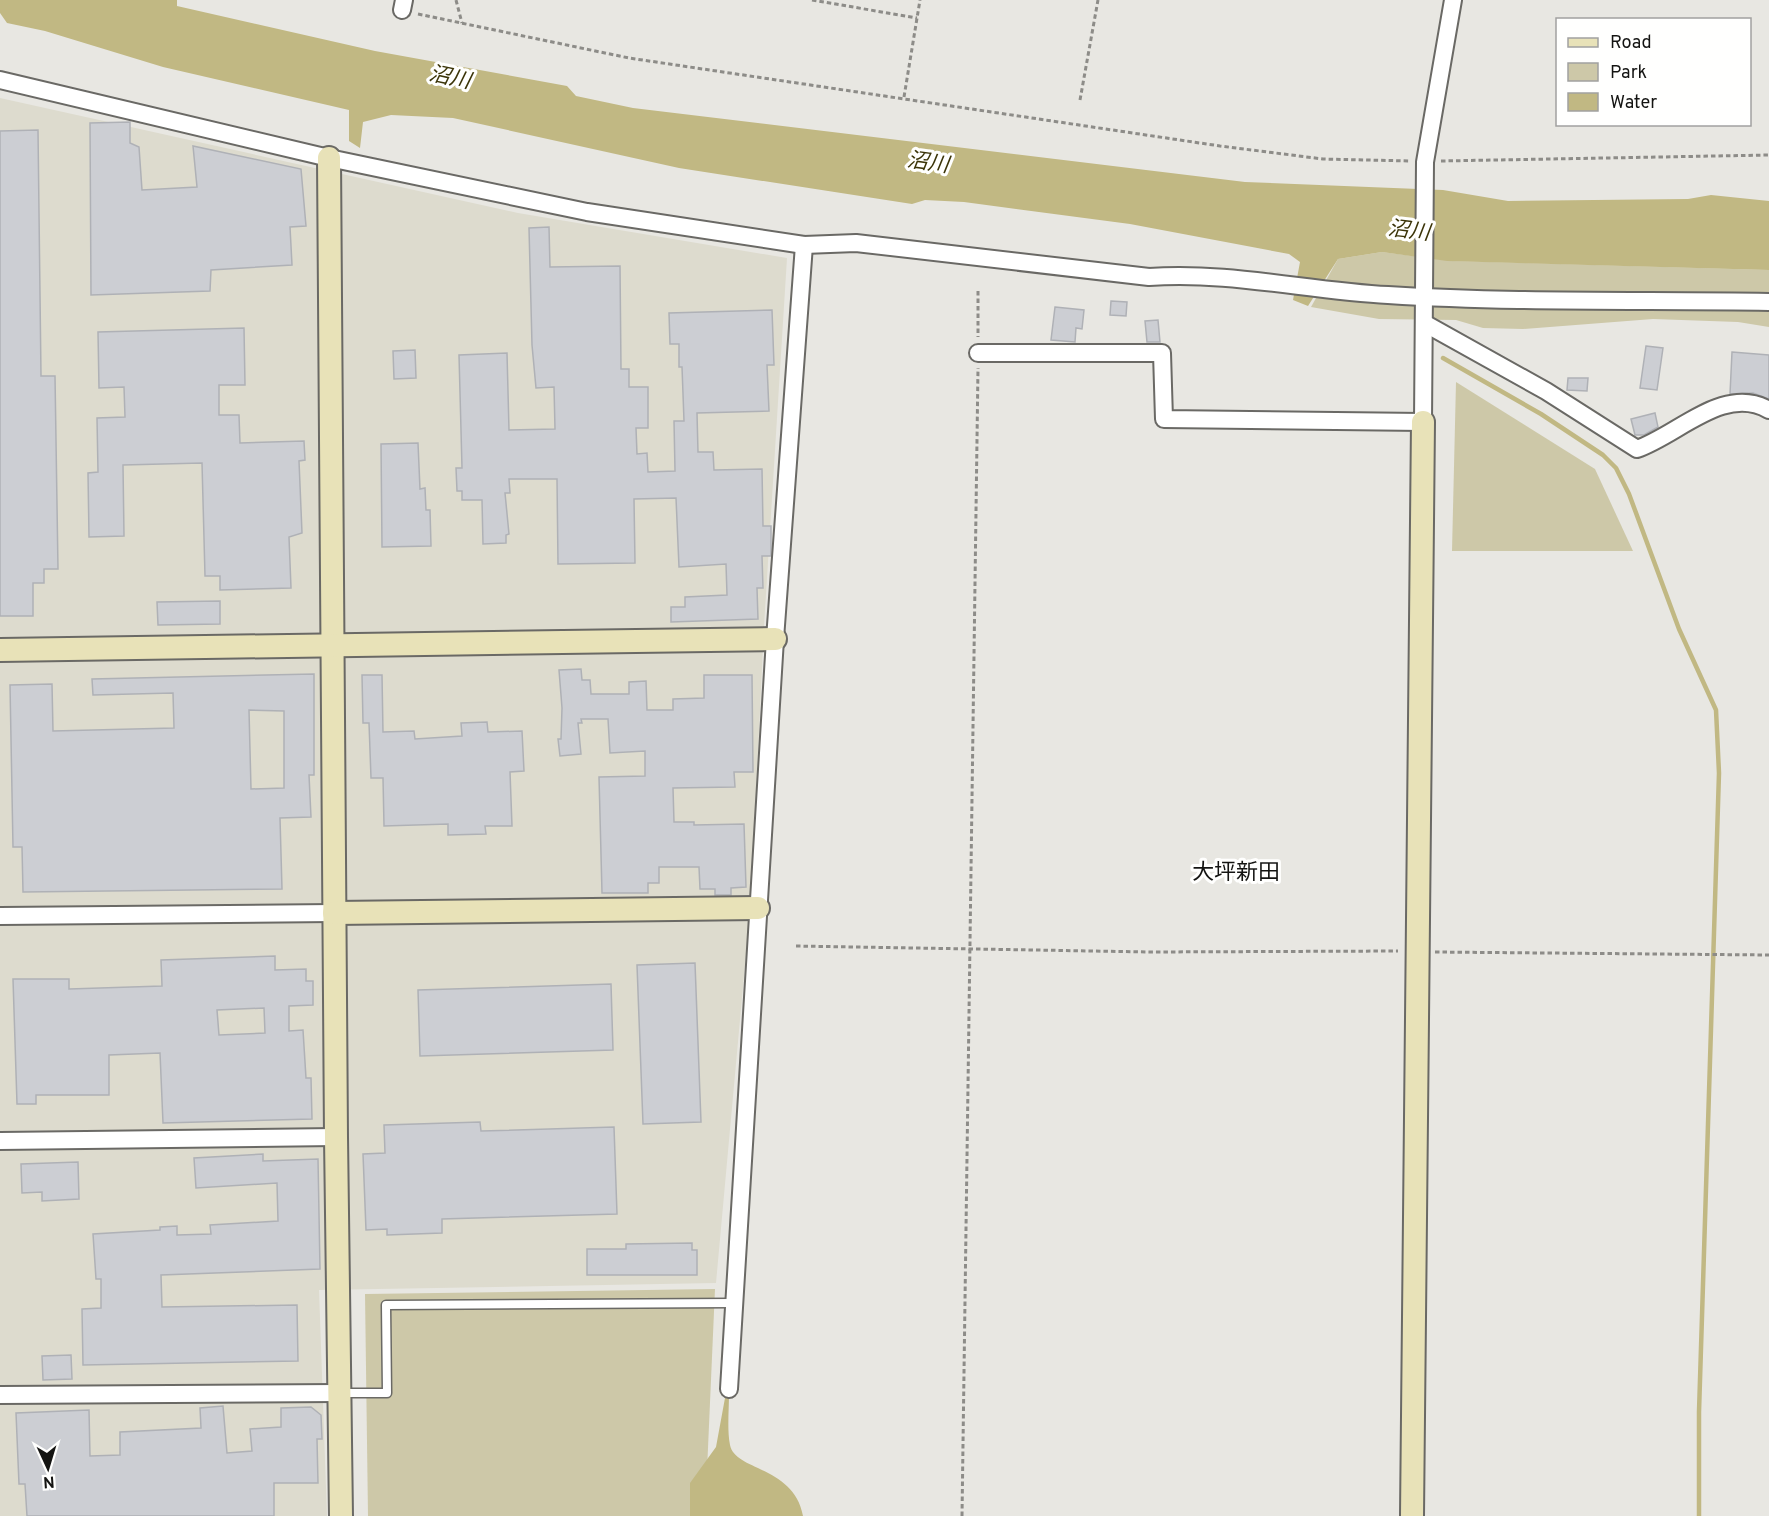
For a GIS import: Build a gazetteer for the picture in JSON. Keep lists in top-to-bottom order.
{
  "districts": ["大坪新田"],
  "water": ["沼川"],
  "legend": ["Road", "Park", "Water"],
  "north": "bottom"
}
